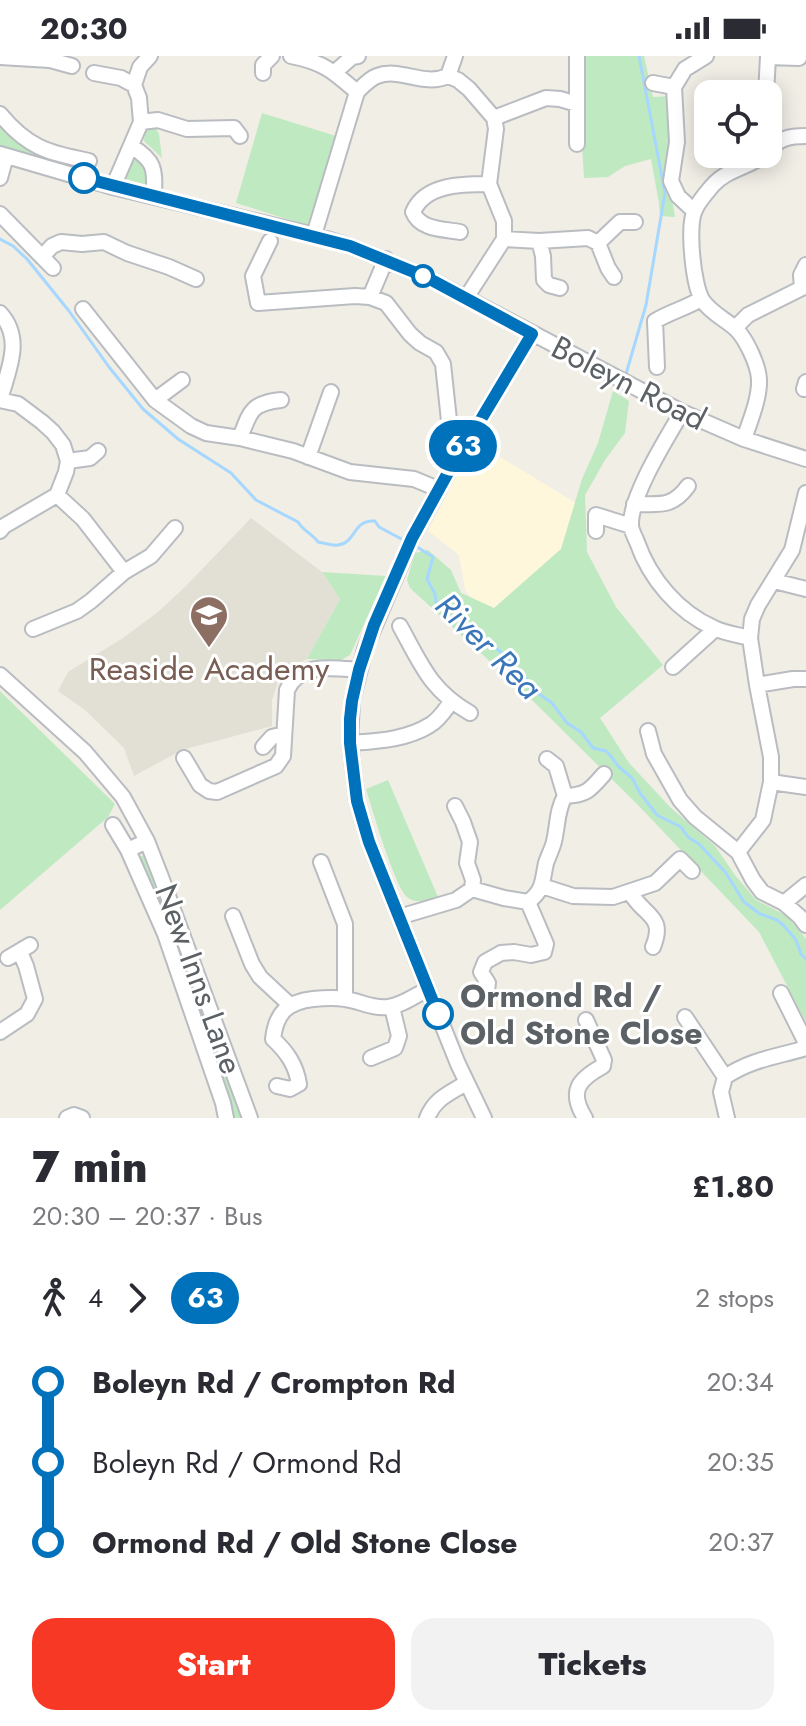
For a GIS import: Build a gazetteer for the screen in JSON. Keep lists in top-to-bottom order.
{
  "streets": {
    "street": ["Boleyn Road", "New Inns Lane"]
  },
  "water": ["River Rea"],
  "places": {
    "school or university": ["Reaside Academy"],
    "other": ["Ormond Rd / Old Stone Close"]
  },
  "lines": ["bus line 63"],
  "page": {
    "status": "20:30",
    "on_map": "63",
    "heading": ["7 min", "20:30 – 20:37 · Bus", "£1.80"],
    "legs": ["4", "63", "2 stops"],
    "list": [
      {
        "name": "Boleyn Rd / Crompton Rd",
        "value": "20:34"
      },
      {
        "name": "Boleyn Rd / Ormond Rd",
        "value": "20:35"
      },
      {
        "name": "Ormond Rd / Old Stone Close",
        "value": "20:37"
      }
    ],
    "buttons": ["Start", "Tickets"]
  }
}
